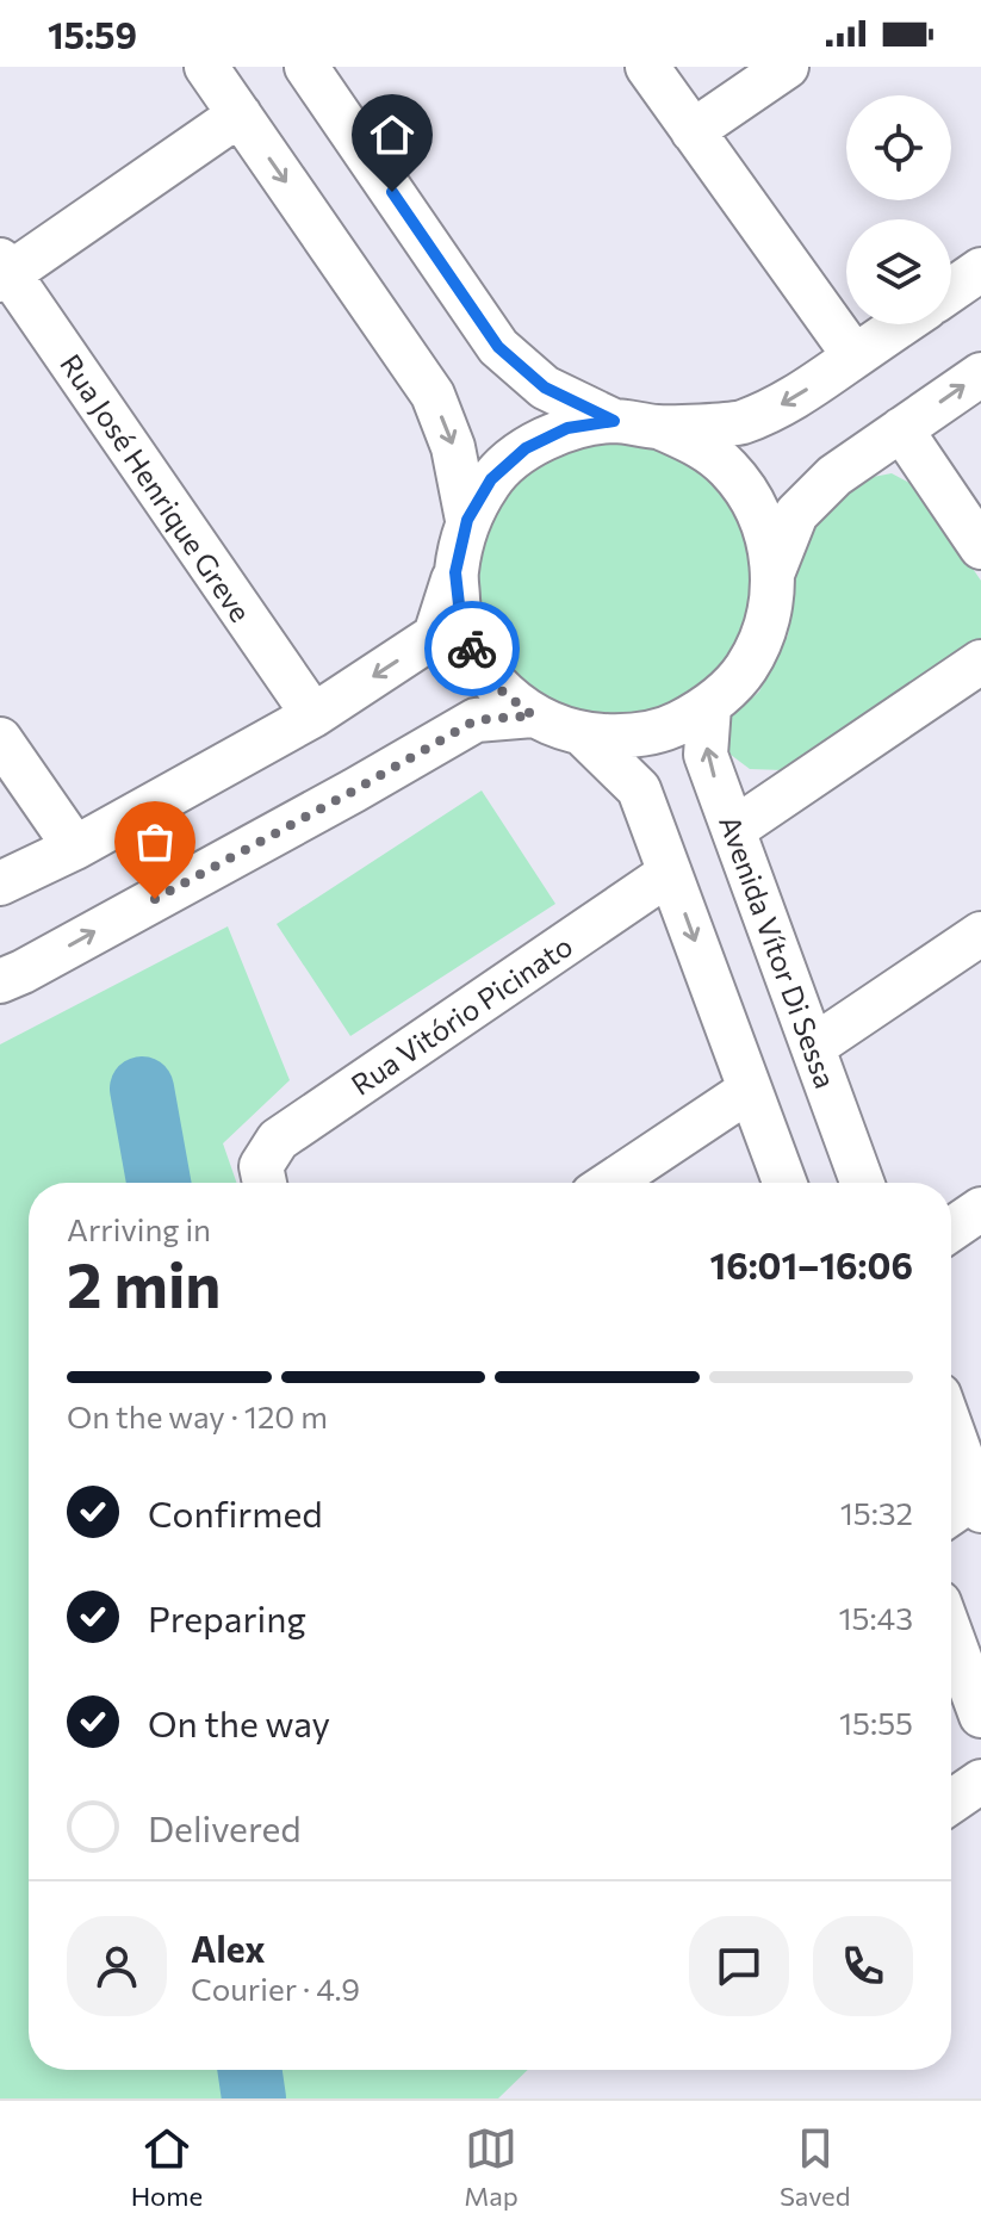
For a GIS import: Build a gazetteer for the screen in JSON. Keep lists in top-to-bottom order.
{
  "streets": {
    "street": ["Rua José Henrique Greve", "Avenida Vítor Di Sessa", "Rua Vitório Picinato"]
  },
  "page": {
    "status": "15:59",
    "heading": ["2 min", "Arriving in", "16:01–16:06"],
    "panel": ["Alex", "Courier · 4.9"],
    "bar": "On the way · 120 m",
    "list": [
      ["Confirmed", "15:32"],
      ["Preparing", "15:43"],
      ["On the way", "15:55"],
      "Delivered"
    ],
    "tabs": ["Home", "Map", "Saved"]
  }
}
